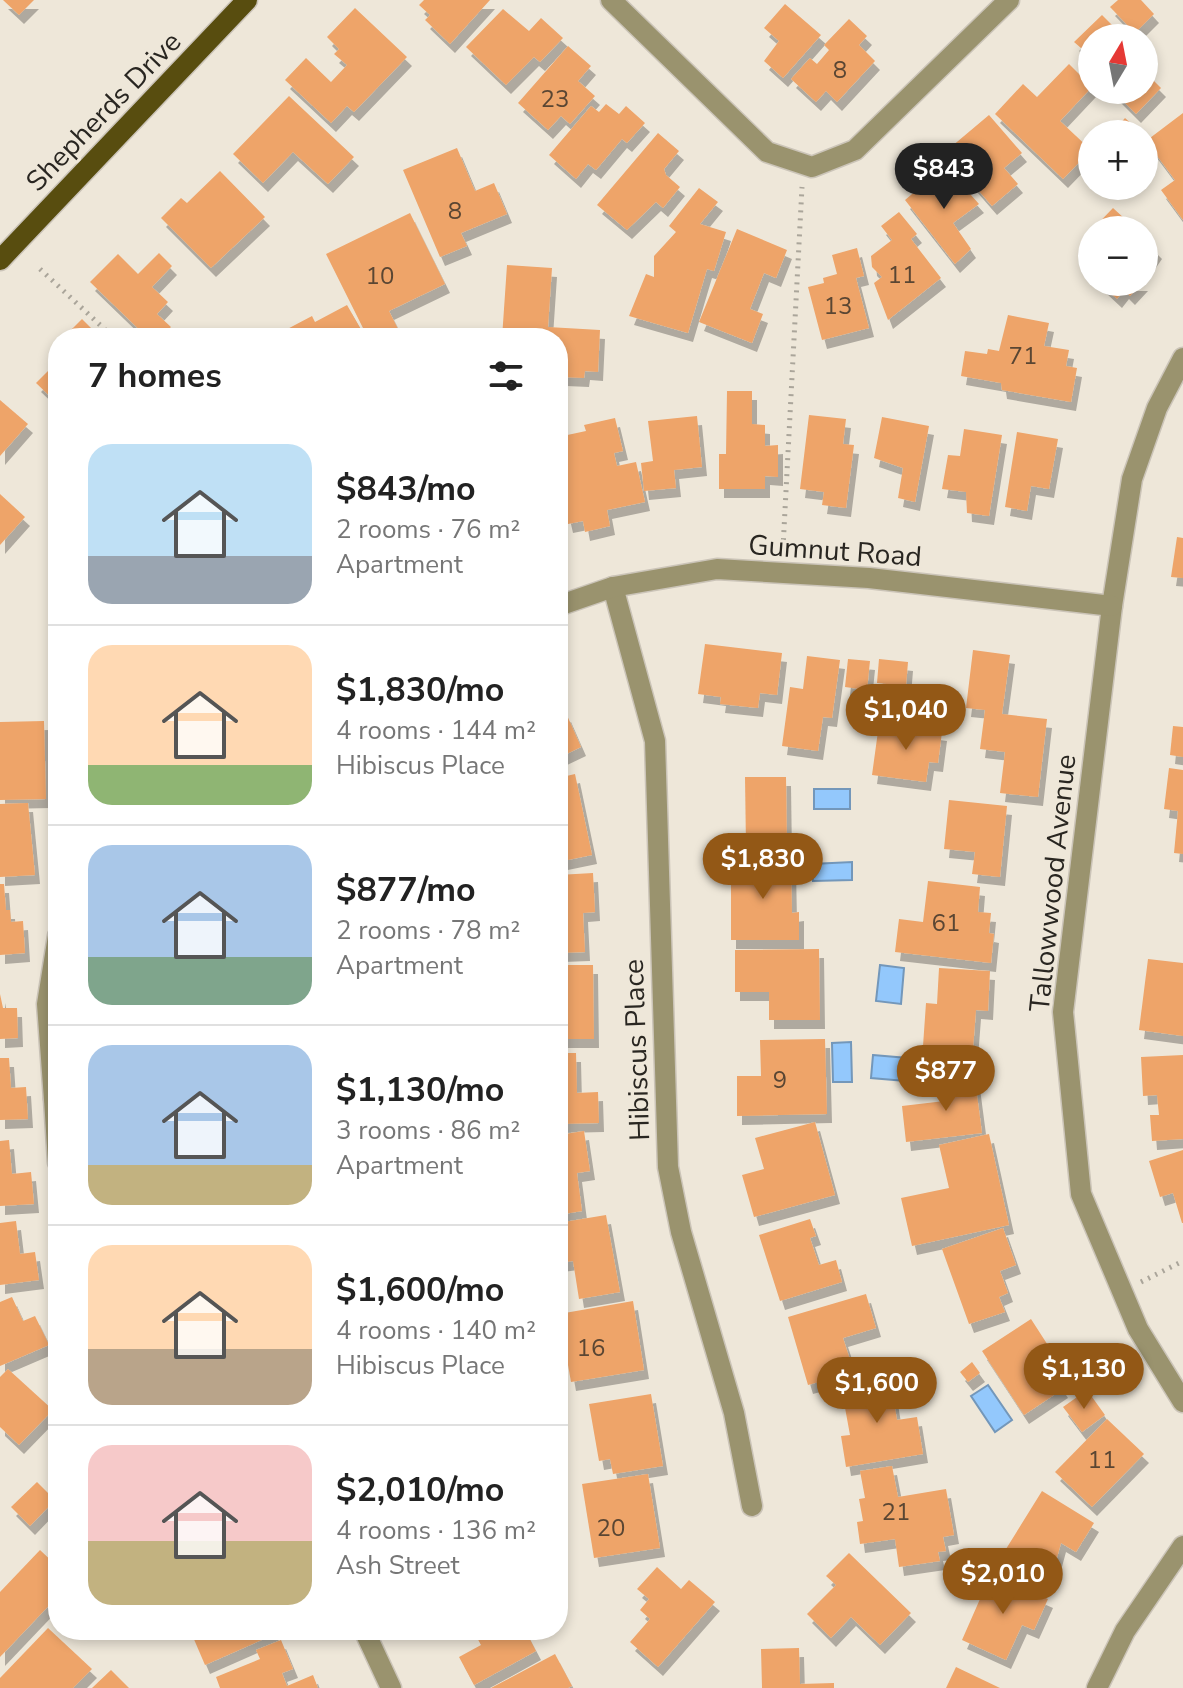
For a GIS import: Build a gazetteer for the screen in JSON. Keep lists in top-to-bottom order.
{
  "streets": {
    "main road": ["Shepherds Drive"],
    "street": ["Gumnut Road", "Tallowwood Avenue", "Hibiscus Place"]
  },
  "crossings": [
    ["Gumnut Road", "Tallowwood Avenue"],
    ["Gumnut Road", "Hibiscus Place"]
  ],
  "house_numbers": [
    "8",
    "23",
    "8",
    "11",
    "10",
    "13",
    "71",
    "61",
    "9",
    "16",
    "11",
    "21",
    "20"
  ],
  "north": "top",
  "page": {
    "map_buttons": ["+", "−"],
    "price": [
      "$843",
      "$1,040",
      "$1,830",
      "$877",
      "$1,130",
      "$1,600",
      "$2,010"
    ],
    "heading": "7 homes",
    "list": [
      {
        "name": "$843/mo",
        "note": "2 rooms · 76 m² · Apartment"
      },
      {
        "name": "$1,830/mo",
        "note": "4 rooms · 144 m² · Hibiscus Place"
      },
      {
        "name": "$877/mo",
        "note": "2 rooms · 78 m² · Apartment"
      },
      {
        "name": "$1,130/mo",
        "note": "3 rooms · 86 m² · Apartment"
      },
      {
        "name": "$1,600/mo",
        "note": "4 rooms · 140 m² · Hibiscus Place"
      },
      {
        "name": "$2,010/mo",
        "note": "4 rooms · 136 m² · Ash Street"
      }
    ]
  }
}
